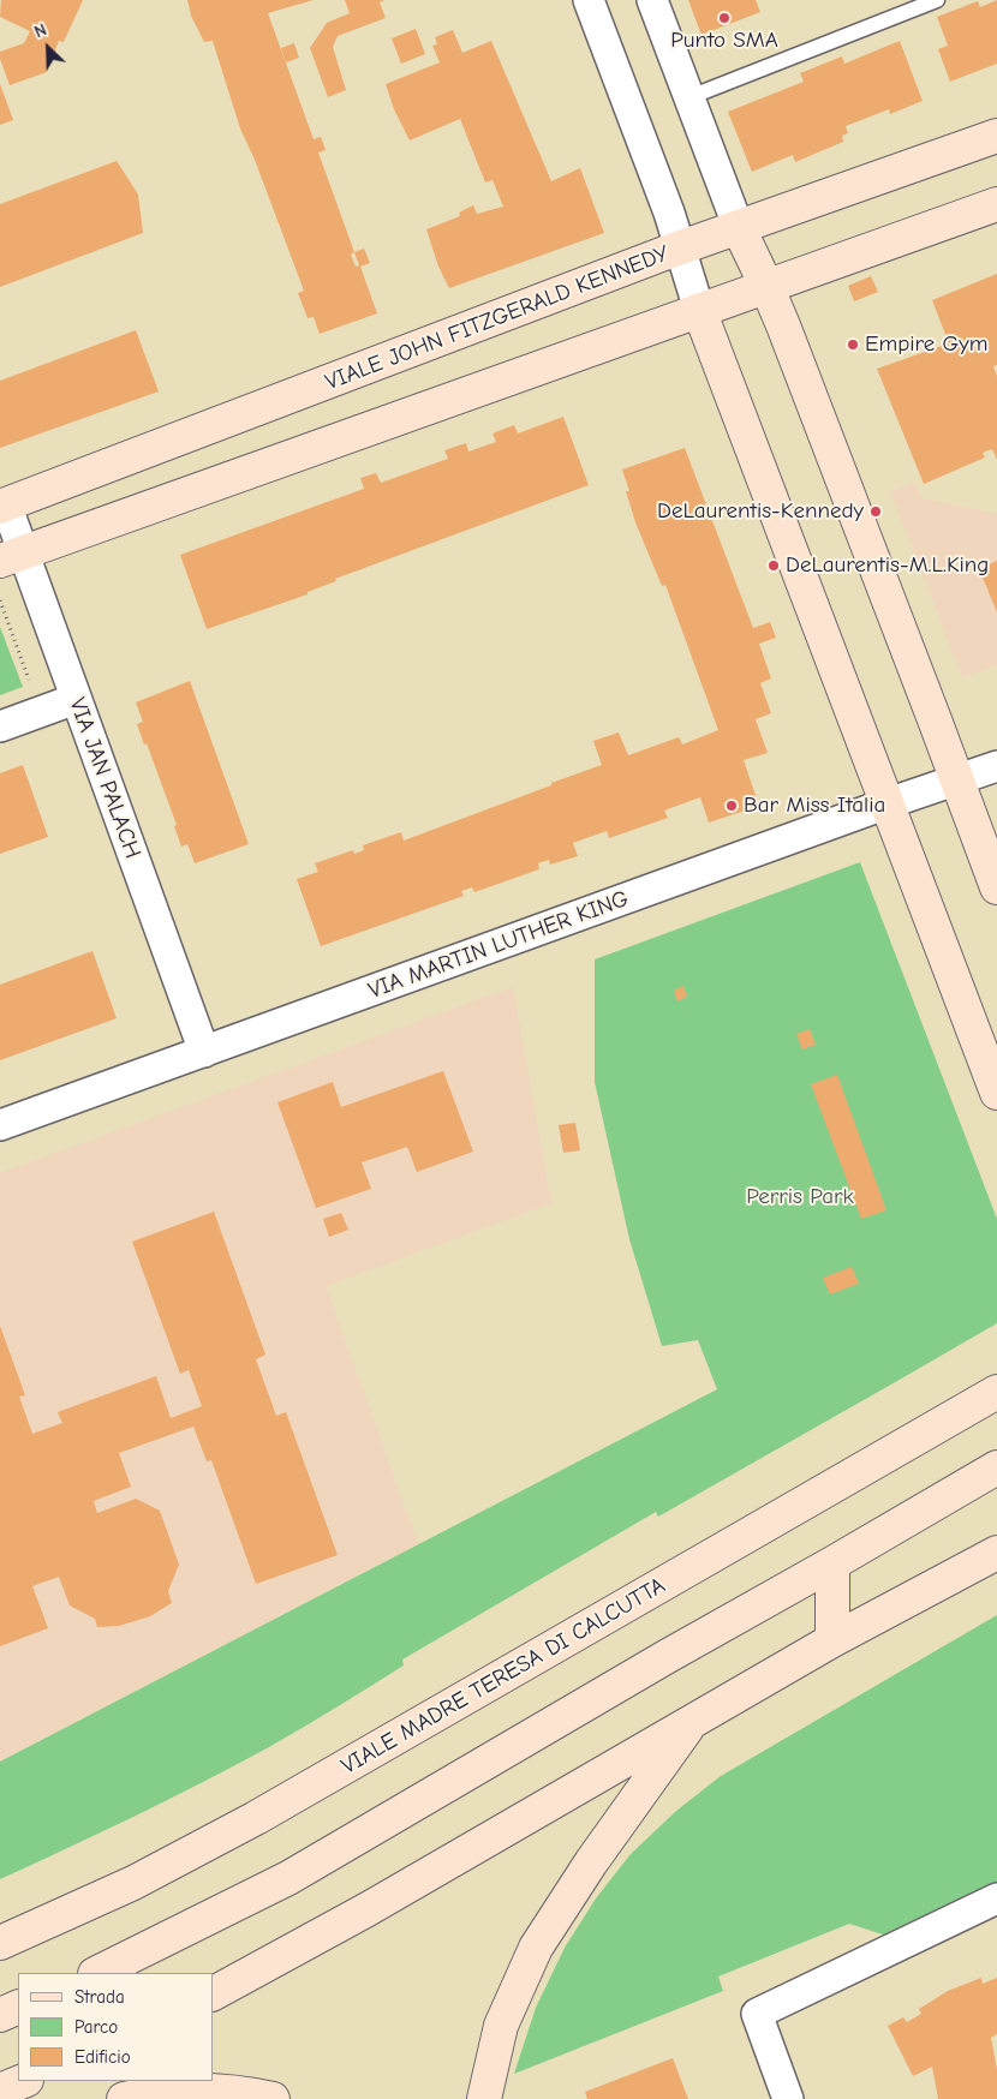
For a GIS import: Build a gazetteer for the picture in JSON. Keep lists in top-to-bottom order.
{
  "streets": {
    "main road": ["VIALE JOHN FITZGERALD KENNEDY", "VIALE MADRE TERESA DI CALCUTTA"],
    "street": ["VIA JAN PALACH", "VIA MARTIN LUTHER KING"]
  },
  "crossings": [
    ["VIALE JOHN FITZGERALD KENNEDY", "VIA JAN PALACH"],
    ["VIA JAN PALACH", "VIA MARTIN LUTHER KING"]
  ],
  "parks": ["Perris Park"],
  "places": [
    "Punto SMA",
    "Empire Gym",
    "DeLaurentis-Kennedy",
    "DeLaurentis-M.L.King",
    "Bar Miss Italia"
  ],
  "legend": ["Strada", "Parco", "Edificio"],
  "north": "top left"
}
